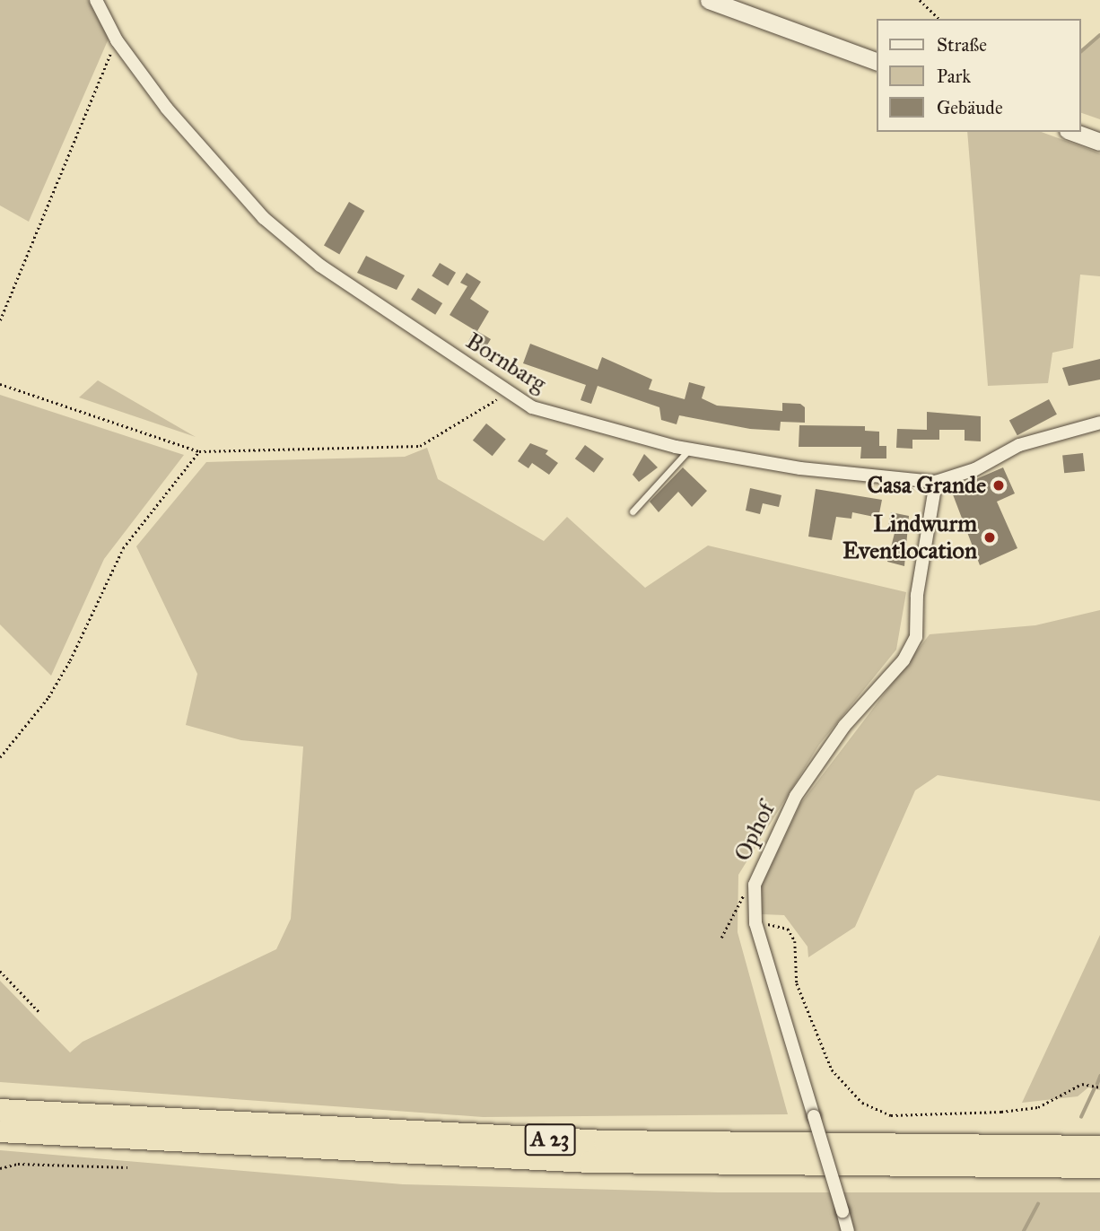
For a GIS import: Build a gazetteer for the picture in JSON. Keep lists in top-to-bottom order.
{
  "streets": {
    "highway": ["A 23"],
    "street": ["Bornbarg", "Ophof"]
  },
  "crossings": [
    ["Bornbarg", "Ophof"]
  ],
  "places": ["Casa Grande", "Lindwurm Eventlocation"],
  "legend": ["Straße", "Park", "Gebäude"]
}
